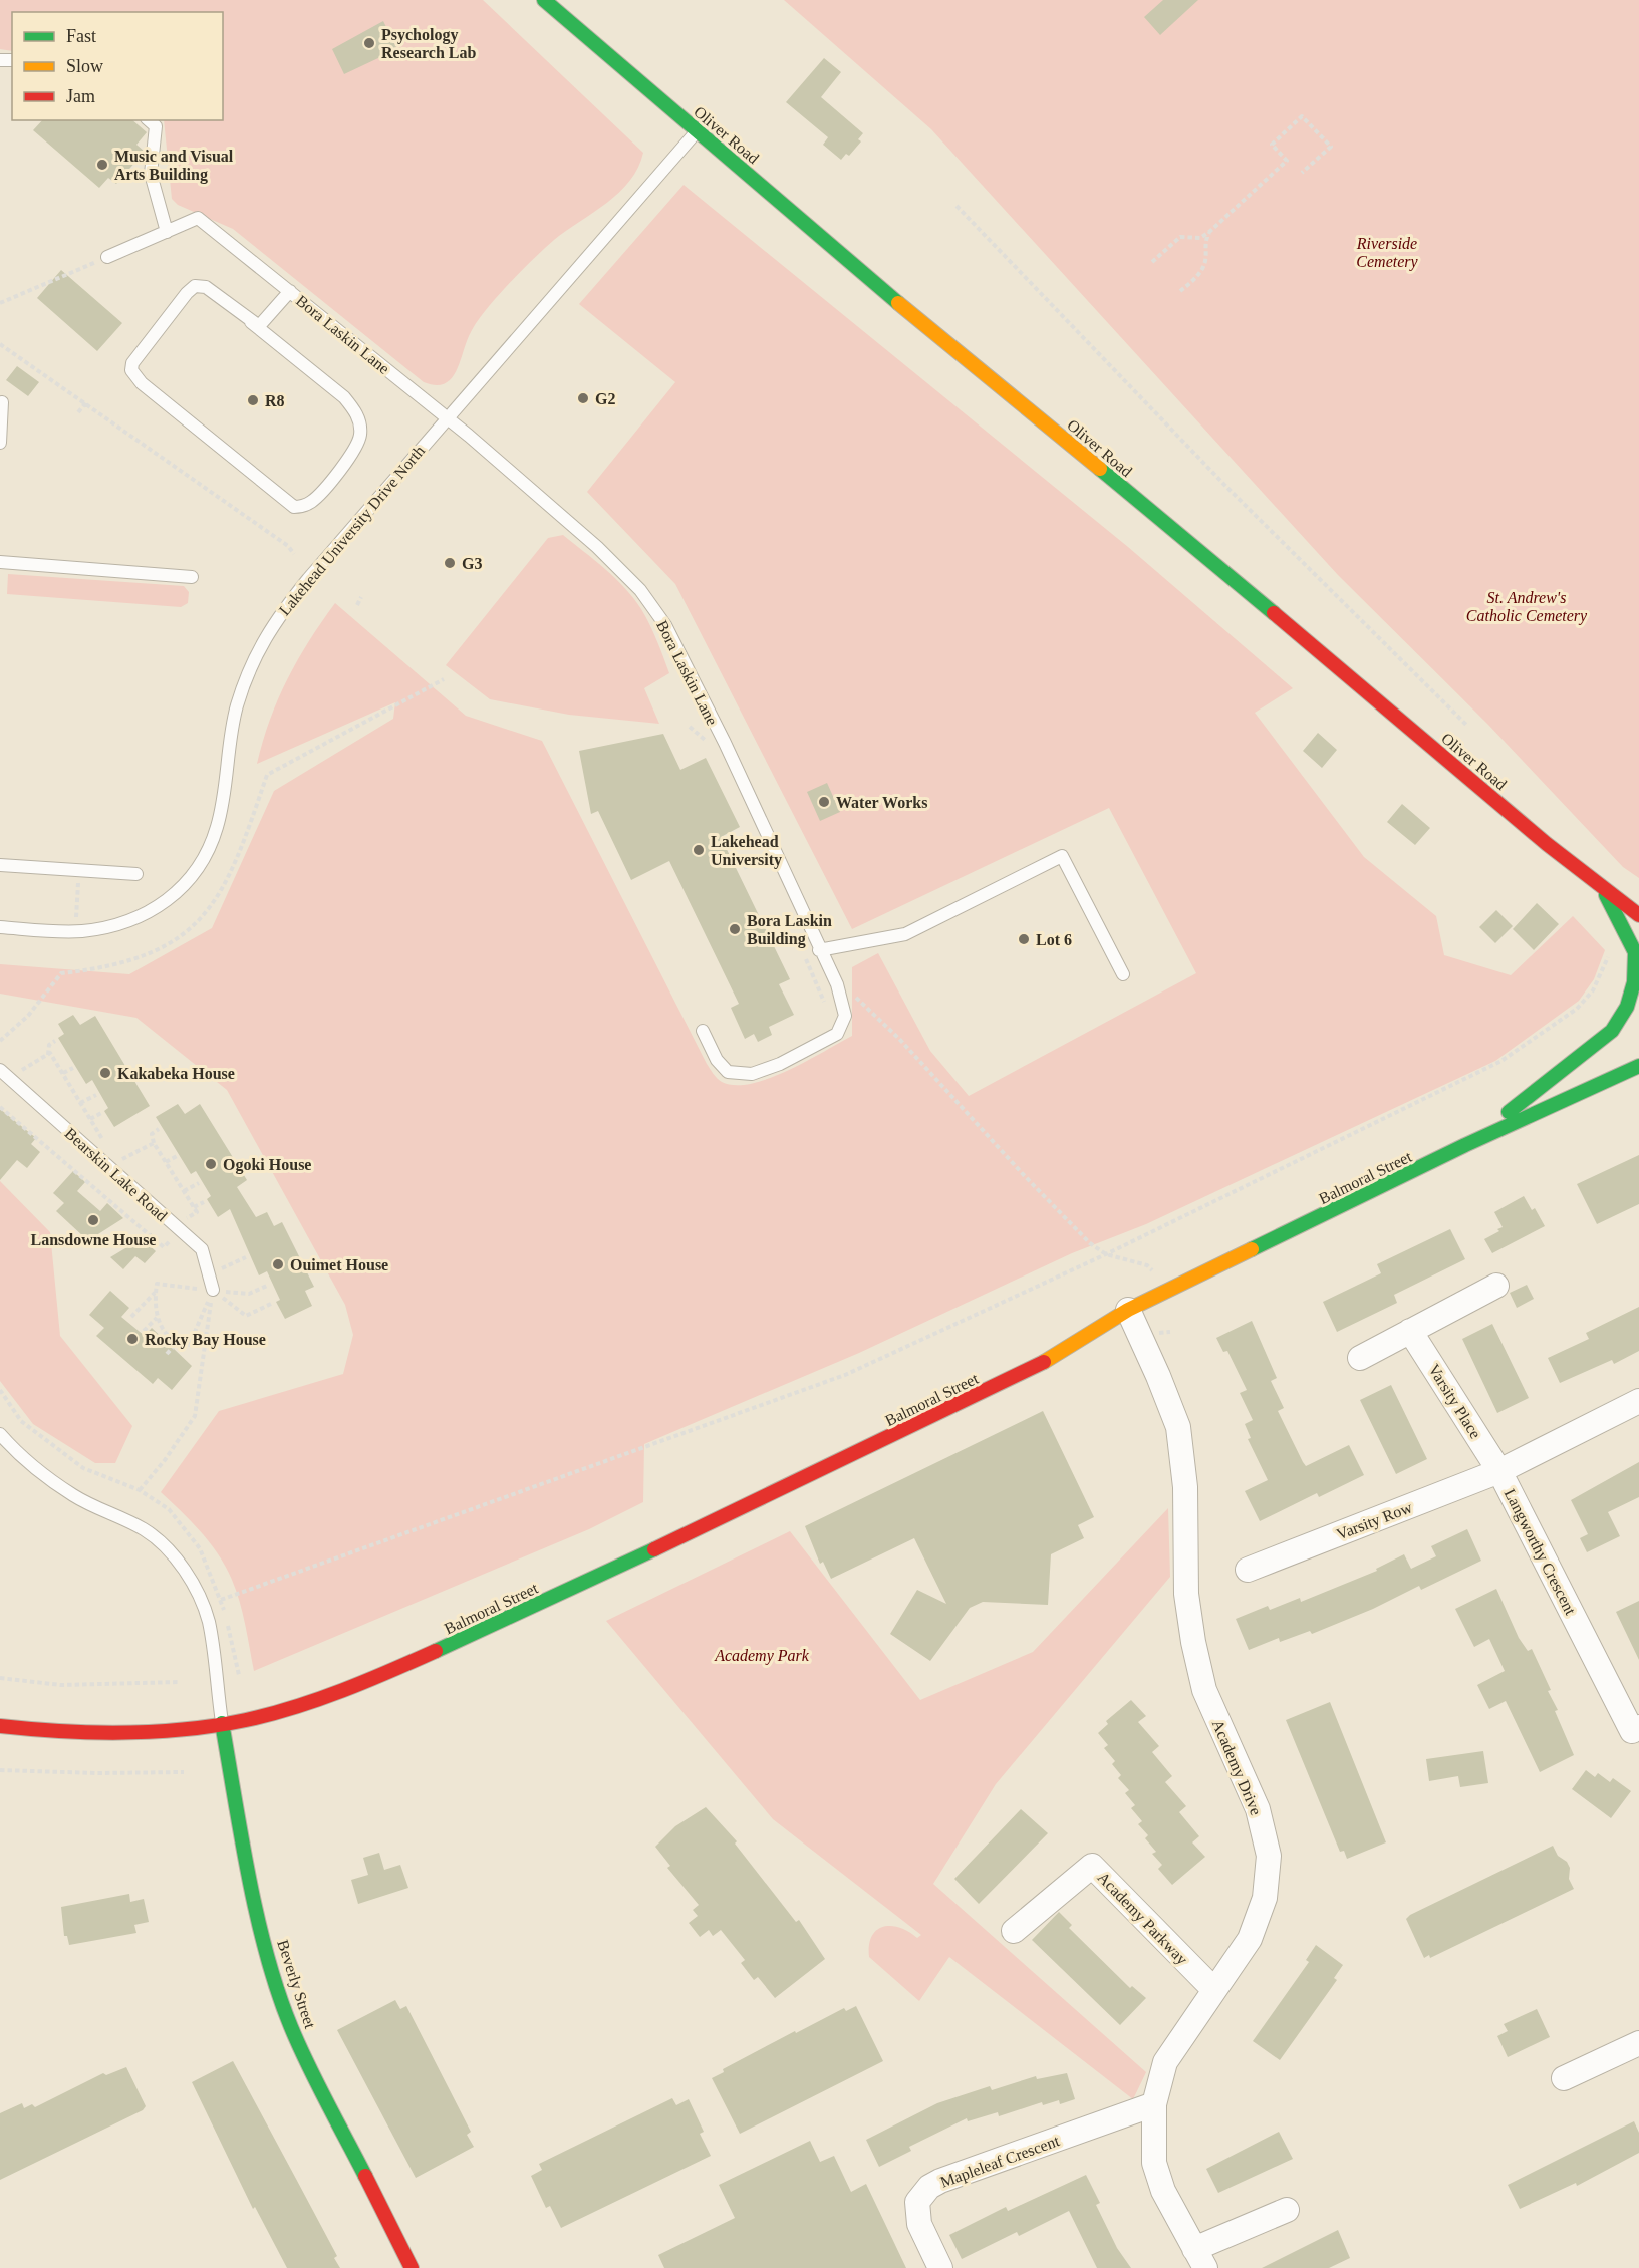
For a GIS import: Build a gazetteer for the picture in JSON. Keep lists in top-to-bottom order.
{
  "streets": {
    "main road": ["Oliver Road", "Balmoral Street", "Beverly Street"],
    "street": [
      "Varsity Place",
      "Varsity Row",
      "Langworthy Crescent",
      "Academy Drive",
      "Academy Parkway",
      "Mapleleaf Crescent"
    ],
    "lane": ["Bora Laskin Lane", "Lakehead University Drive North", "Bearskin Lake Road"]
  },
  "crossings": [
    ["Oliver Road", "Lakehead University Drive North"],
    ["Bora Laskin Lane", "Lakehead University Drive North"],
    ["Balmoral Street", "Academy Drive"],
    ["Balmoral Street", "Beverly Street"],
    ["Varsity Place", "Varsity Row"],
    ["Varsity Place", "Langworthy Crescent"],
    ["Varsity Row", "Langworthy Crescent"],
    ["Academy Drive", "Academy Parkway"],
    ["Academy Drive", "Mapleleaf Crescent"]
  ],
  "parks": ["Riverside Cemetery", "St. Andrew's Catholic Cemetery", "Academy Park"],
  "places": [
    "Psychology Research Lab",
    "Music and Visual Arts Building",
    "G2",
    "R8",
    "G3",
    "Water Works",
    "Lakehead University",
    "Bora Laskin Building",
    "Lot 6",
    "Kakabeka House",
    "Ogoki House",
    "Lansdowne House",
    "Ouimet House",
    "Rocky Bay House"
  ],
  "legend": ["Fast", "Slow", "Jam"]
}
